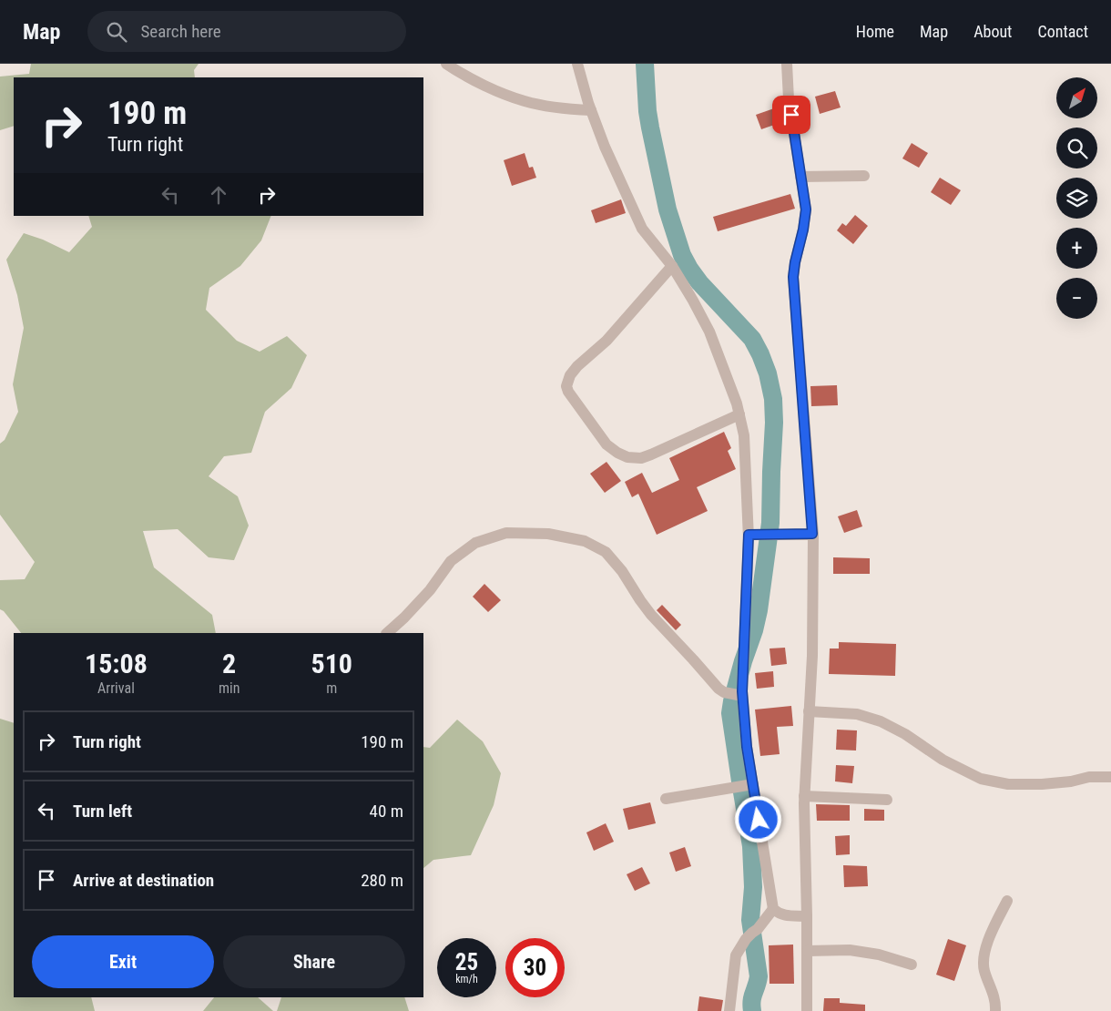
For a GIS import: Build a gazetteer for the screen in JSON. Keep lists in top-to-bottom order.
{
  "north": "top right",
  "page": {
    "header": "Map",
    "search": "Search here",
    "nav": [
      "Home",
      "Map",
      "About",
      "Contact"
    ],
    "map_buttons": ["+", "−"],
    "turn": ["190 m", "Turn right"],
    "eta": [
      "15:08",
      "Arrival",
      "2",
      "min",
      "510",
      "m"
    ],
    "list": [
      {
        "name": "Turn right",
        "value": "190 m"
      },
      {
        "name": "Turn left",
        "value": "40 m"
      },
      {
        "name": "Arrive at destination",
        "value": "280 m"
      }
    ],
    "buttons": ["Exit", "Share"],
    "speed": "25 km/h",
    "limit": "30"
  }
}
